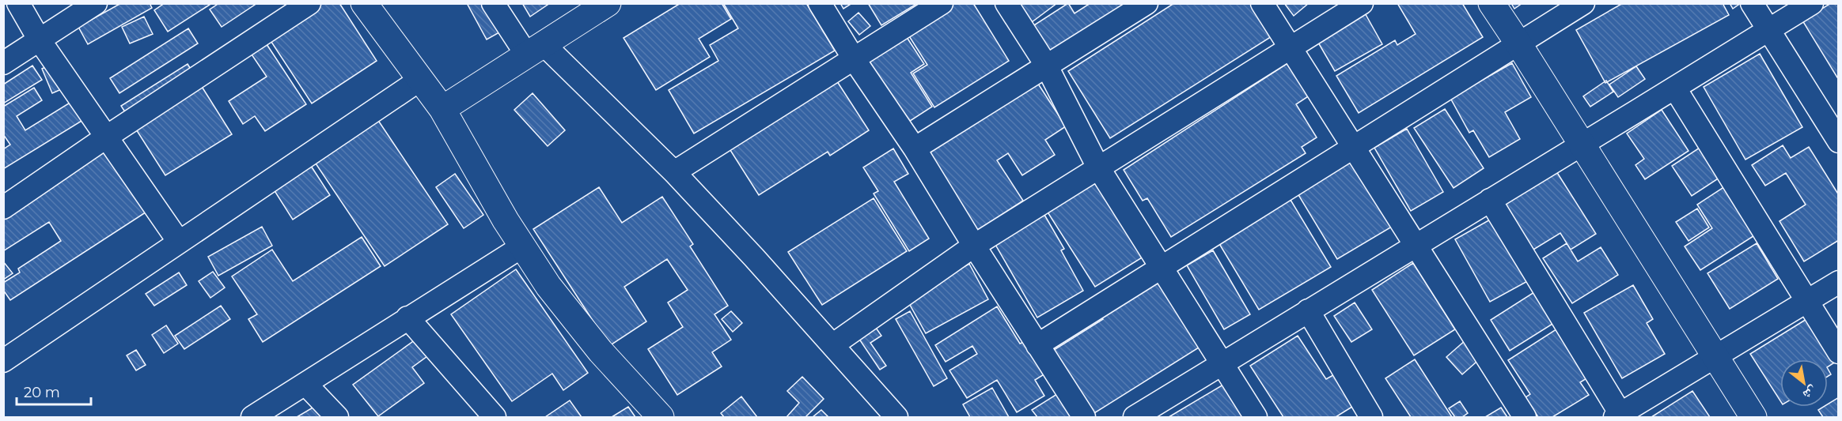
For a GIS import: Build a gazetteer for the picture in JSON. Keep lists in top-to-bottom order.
{
  "scale_bar": "20 m",
  "north": "bottom right"
}
